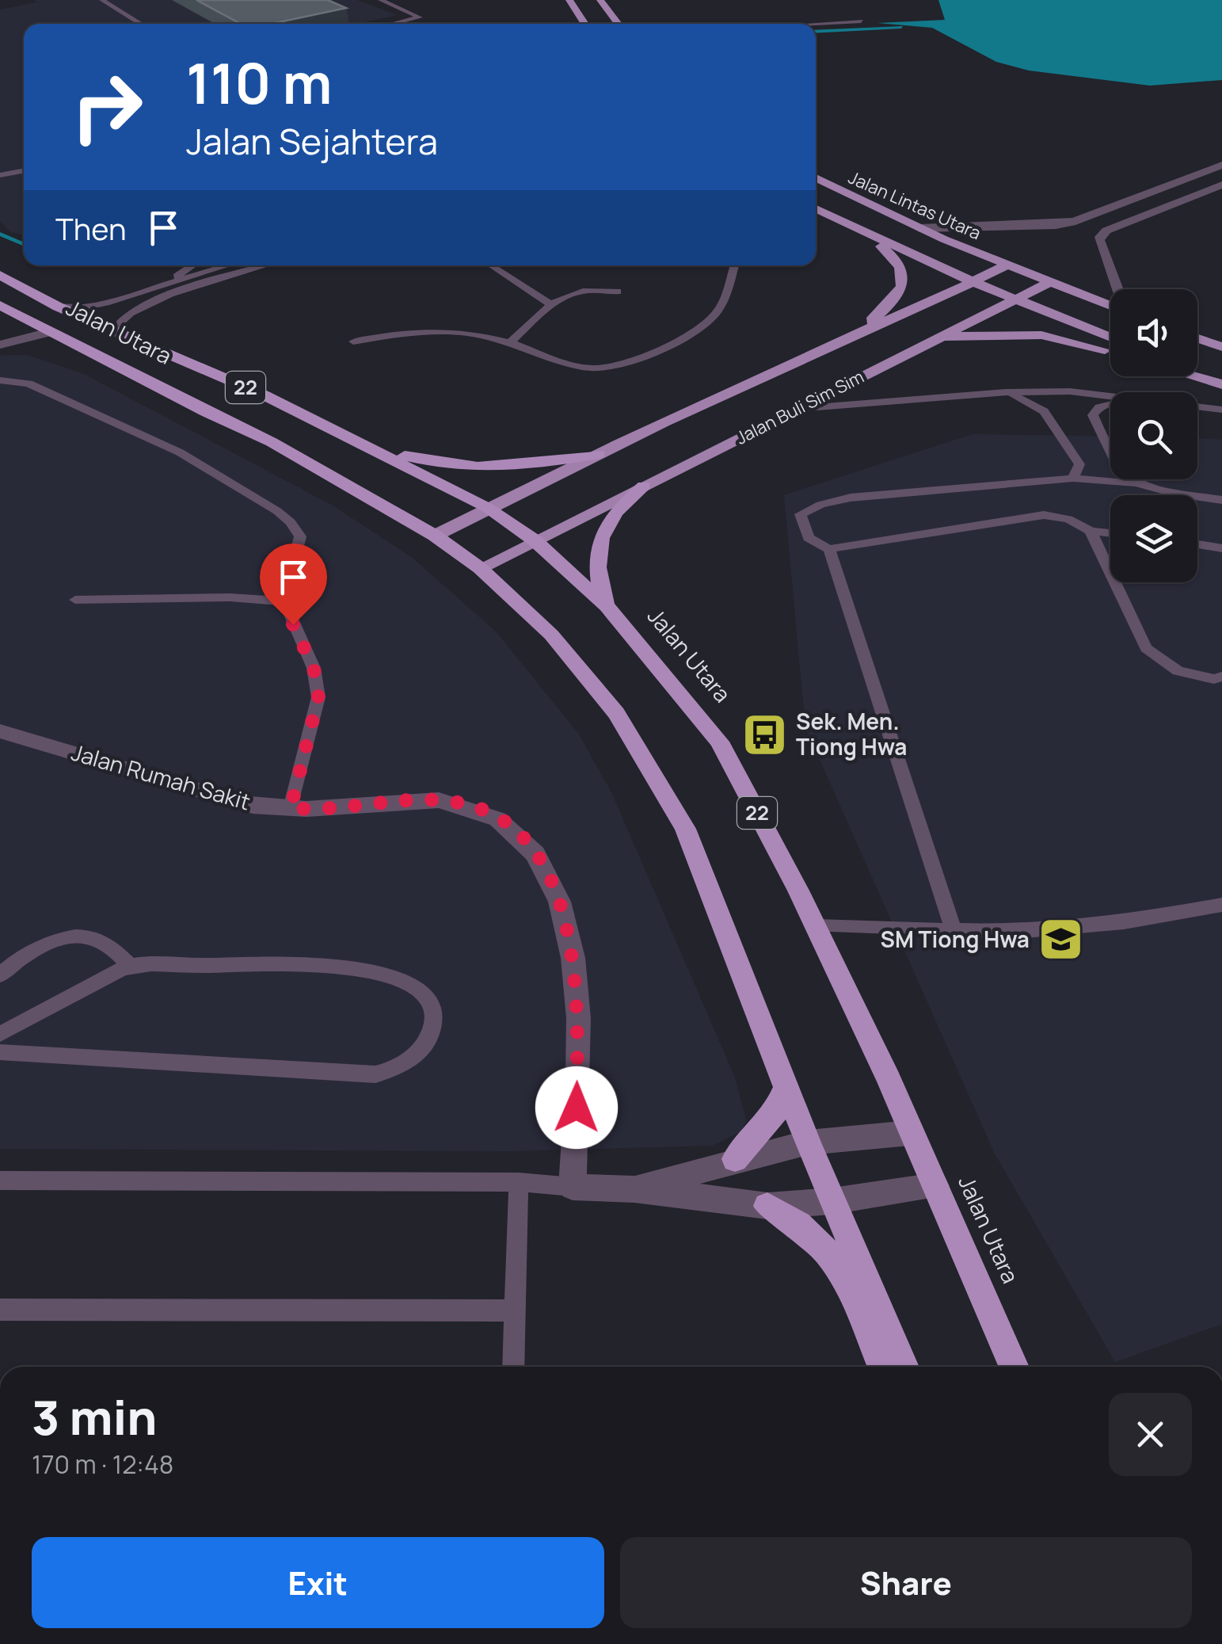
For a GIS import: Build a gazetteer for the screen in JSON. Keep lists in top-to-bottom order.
{
  "streets": {
    "highway": ["Jalan Utara", "22"],
    "main road": ["Jalan Lintas Utara", "Jalan Buli Sim Sim"],
    "street": ["Jalan Rumah Sakit"]
  },
  "crossings": [
    ["Jalan Lintas Utara", "Jalan Buli Sim Sim"],
    ["Jalan Utara", "Jalan Buli Sim Sim"]
  ],
  "places": {
    "bus stop": ["Sek. Men. Tiong Hwa"],
    "school or university": ["SM Tiong Hwa"]
  },
  "page": {
    "turn": ["110 m", "Jalan Sejahtera"],
    "then": "Then",
    "heading": ["3 min", "170 m · 12:48"],
    "buttons": ["Exit", "Share"]
  }
}
